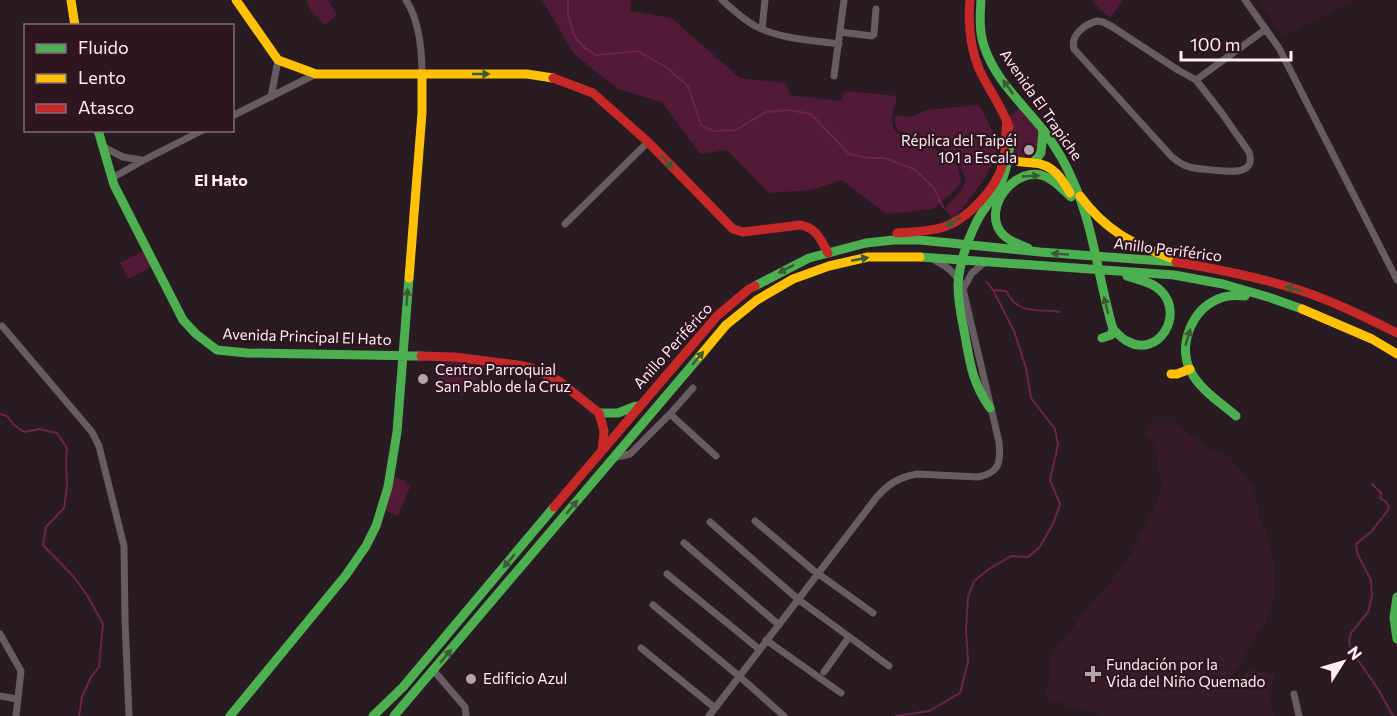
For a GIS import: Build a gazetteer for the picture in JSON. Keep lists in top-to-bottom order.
{
  "streets": {
    "main road": ["Avenida El Trapiche", "Anillo Periférico", "Avenida Principal El Hato"]
  },
  "districts": ["El Hato"],
  "places": {
    "other": ["Réplica del Taipéi 101 a Escala", "Centro Parroquial San Pablo de la Cruz", "Edificio Azul"],
    "health": ["Fundación por la Vida del Niño Quemado"]
  },
  "legend": ["Fluido", "Lento", "Atasco"],
  "scale_bar": "100 m",
  "north": "top right"
}
